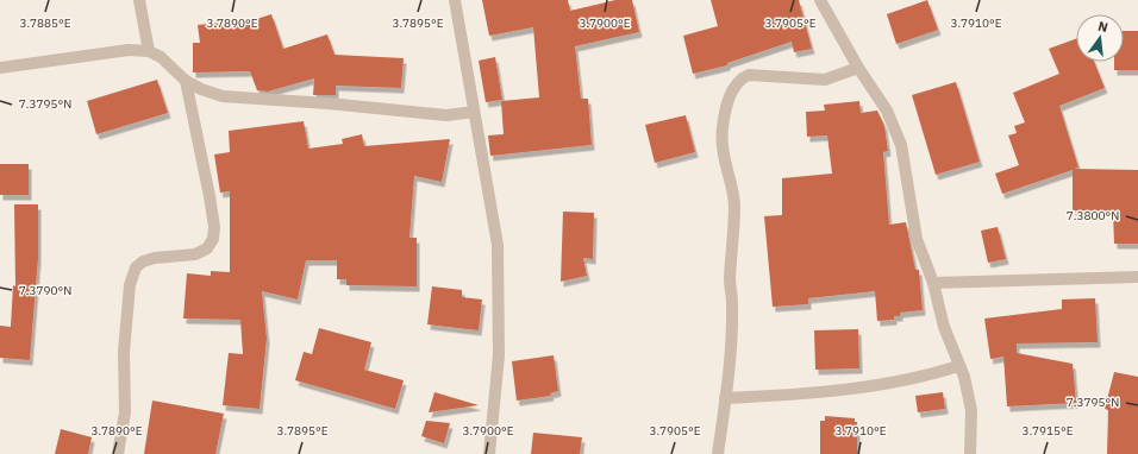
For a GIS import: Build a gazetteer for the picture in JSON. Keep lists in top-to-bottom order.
{
  "north": "top",
  "coordinates": [
    "3.7885°E",
    "3.7890°E",
    "3.7895°E",
    "3.7900°E",
    "3.7905°E",
    "3.7910°E",
    "7.3795°N",
    "7.3800°N",
    "7.3790°N",
    "3.7915°E"
  ]
}
